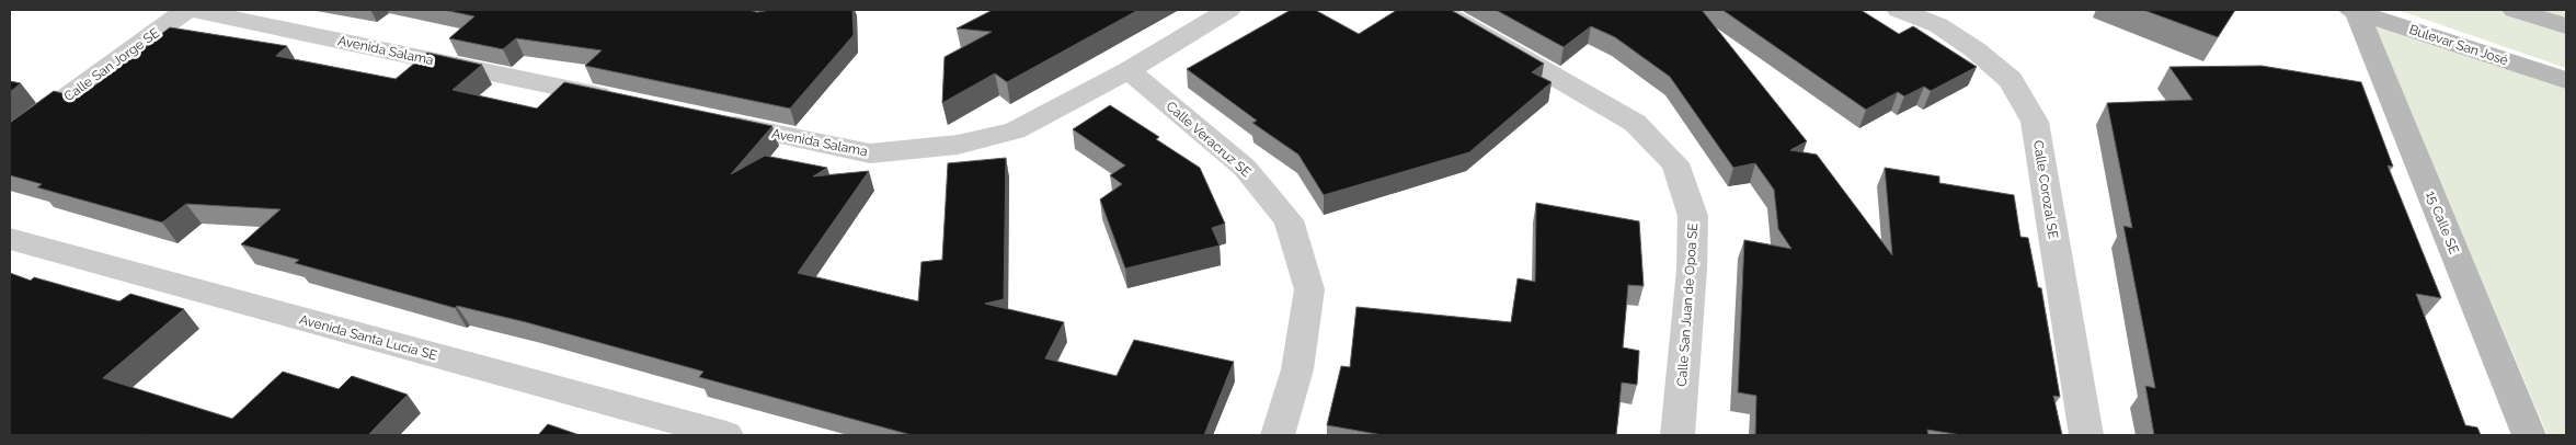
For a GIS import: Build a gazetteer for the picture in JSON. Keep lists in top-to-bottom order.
{
  "streets": {
    "street": [
      "Bulevar San José",
      "Avenida Salama",
      "Calle San Jorge SE",
      "Calle Veracruz SE",
      "Calle Corozal SE",
      "15 Calle SE",
      "Calle San Juan de Opoa SE",
      "Avenida Santa Lucía SE"
    ]
  },
  "crossings": [
    ["Bulevar San José", "15 Calle SE"],
    ["Avenida Salama", "Calle Veracruz SE"]
  ]
}
